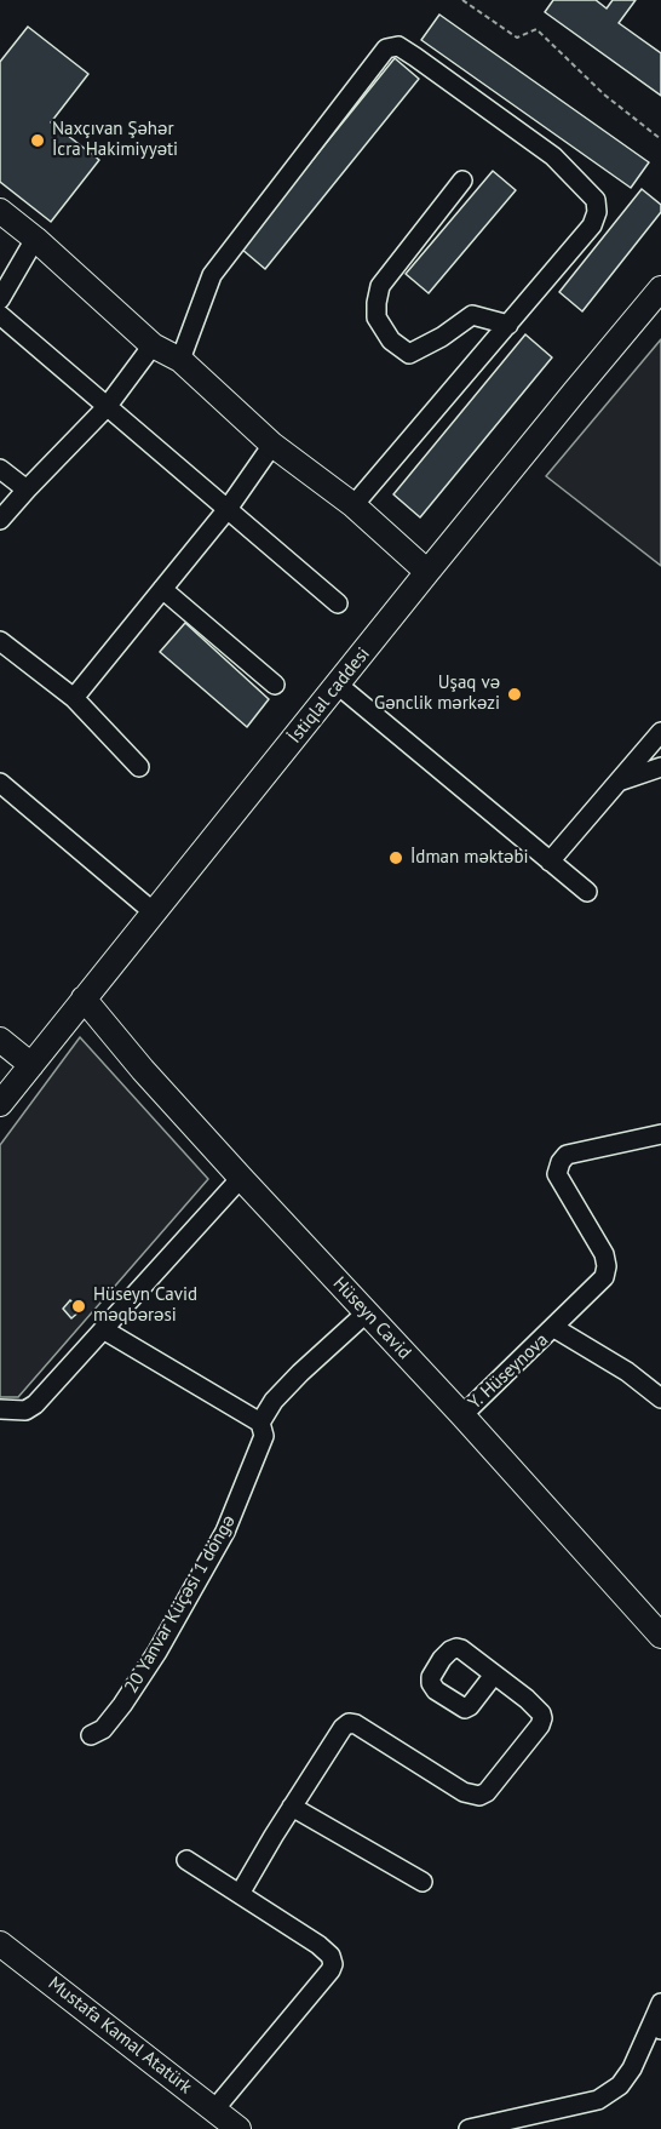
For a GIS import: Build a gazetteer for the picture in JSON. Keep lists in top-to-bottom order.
{
  "streets": {
    "main road": ["İstiqlal caddesi", "Hüseyn Cavid", "Mustafa Kamal Atatürk"],
    "street": ["Y. Hüseynova", "20 Yanvar Küçəsi 1 döngə"]
  },
  "crossings": [
    ["İstiqlal caddesi", "Hüseyn Cavid"],
    ["Hüseyn Cavid", "Y. Hüseynova"]
  ],
  "places": [
    "Naxçıvan Şəhər İcra Hakimiyyəti",
    "Uşaq və Gənclik mərkəzi",
    "İdman məktəbi",
    "Hüseyn Cavid məqbərəsi"
  ]
}
